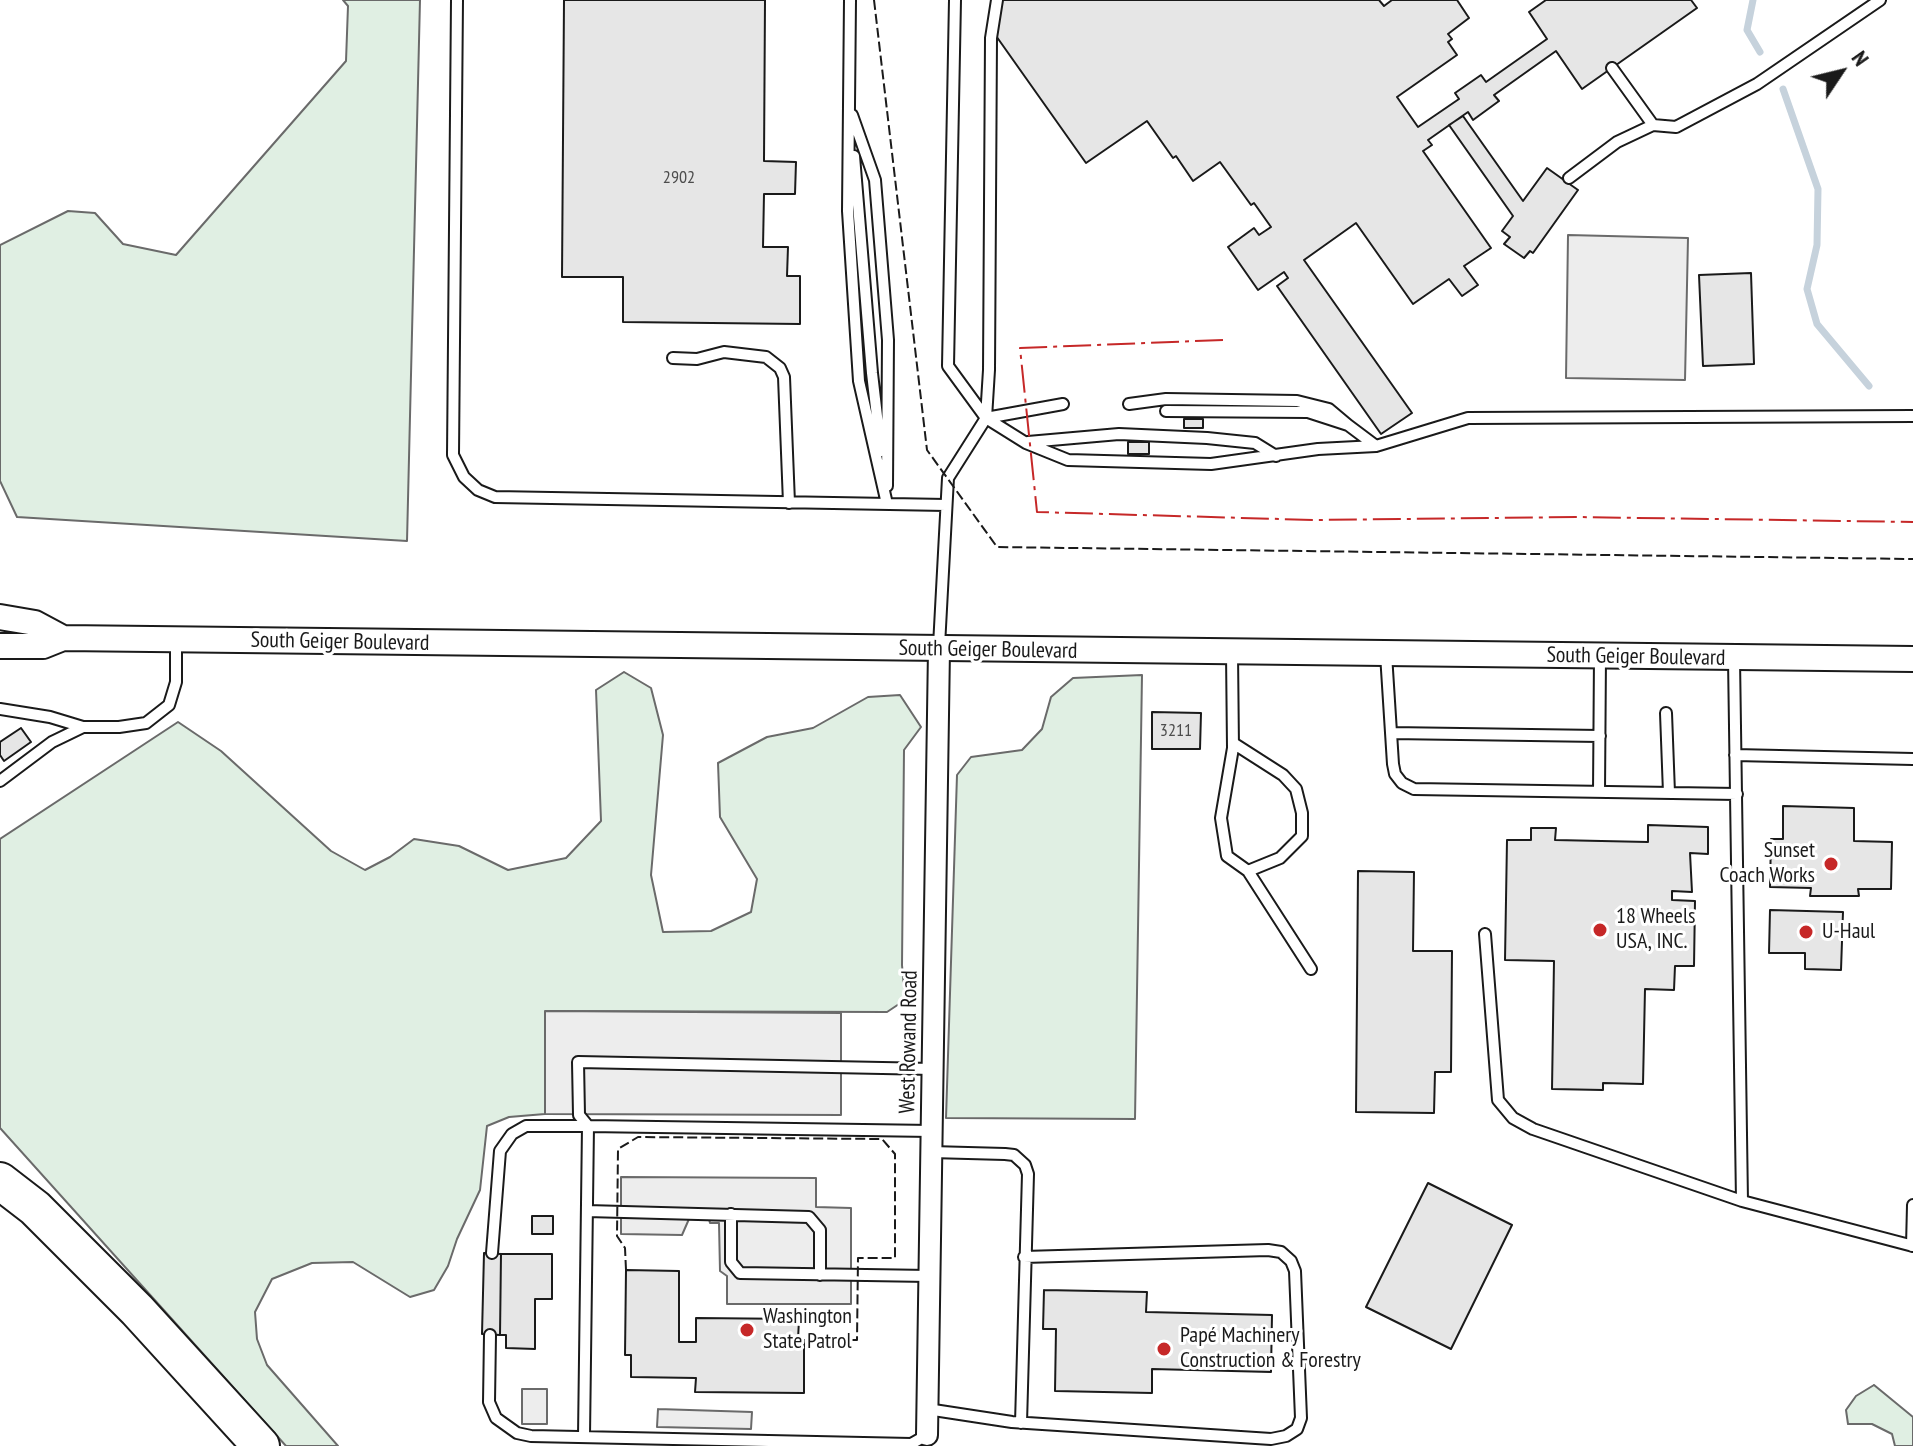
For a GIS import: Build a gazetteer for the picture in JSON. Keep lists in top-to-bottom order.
{
  "streets": {
    "street": ["South Geiger Boulevard", "West Rowand Road"]
  },
  "crossings": [
    ["South Geiger Boulevard", "West Rowand Road"]
  ],
  "places": [
    "Sunset Coach Works",
    "18 Wheels USA, INC.",
    "U-Haul",
    "Washington State Patrol",
    "Papé Machinery Construction & Forestry"
  ],
  "house_numbers": ["2902", "3211"],
  "north": "top right"
}
